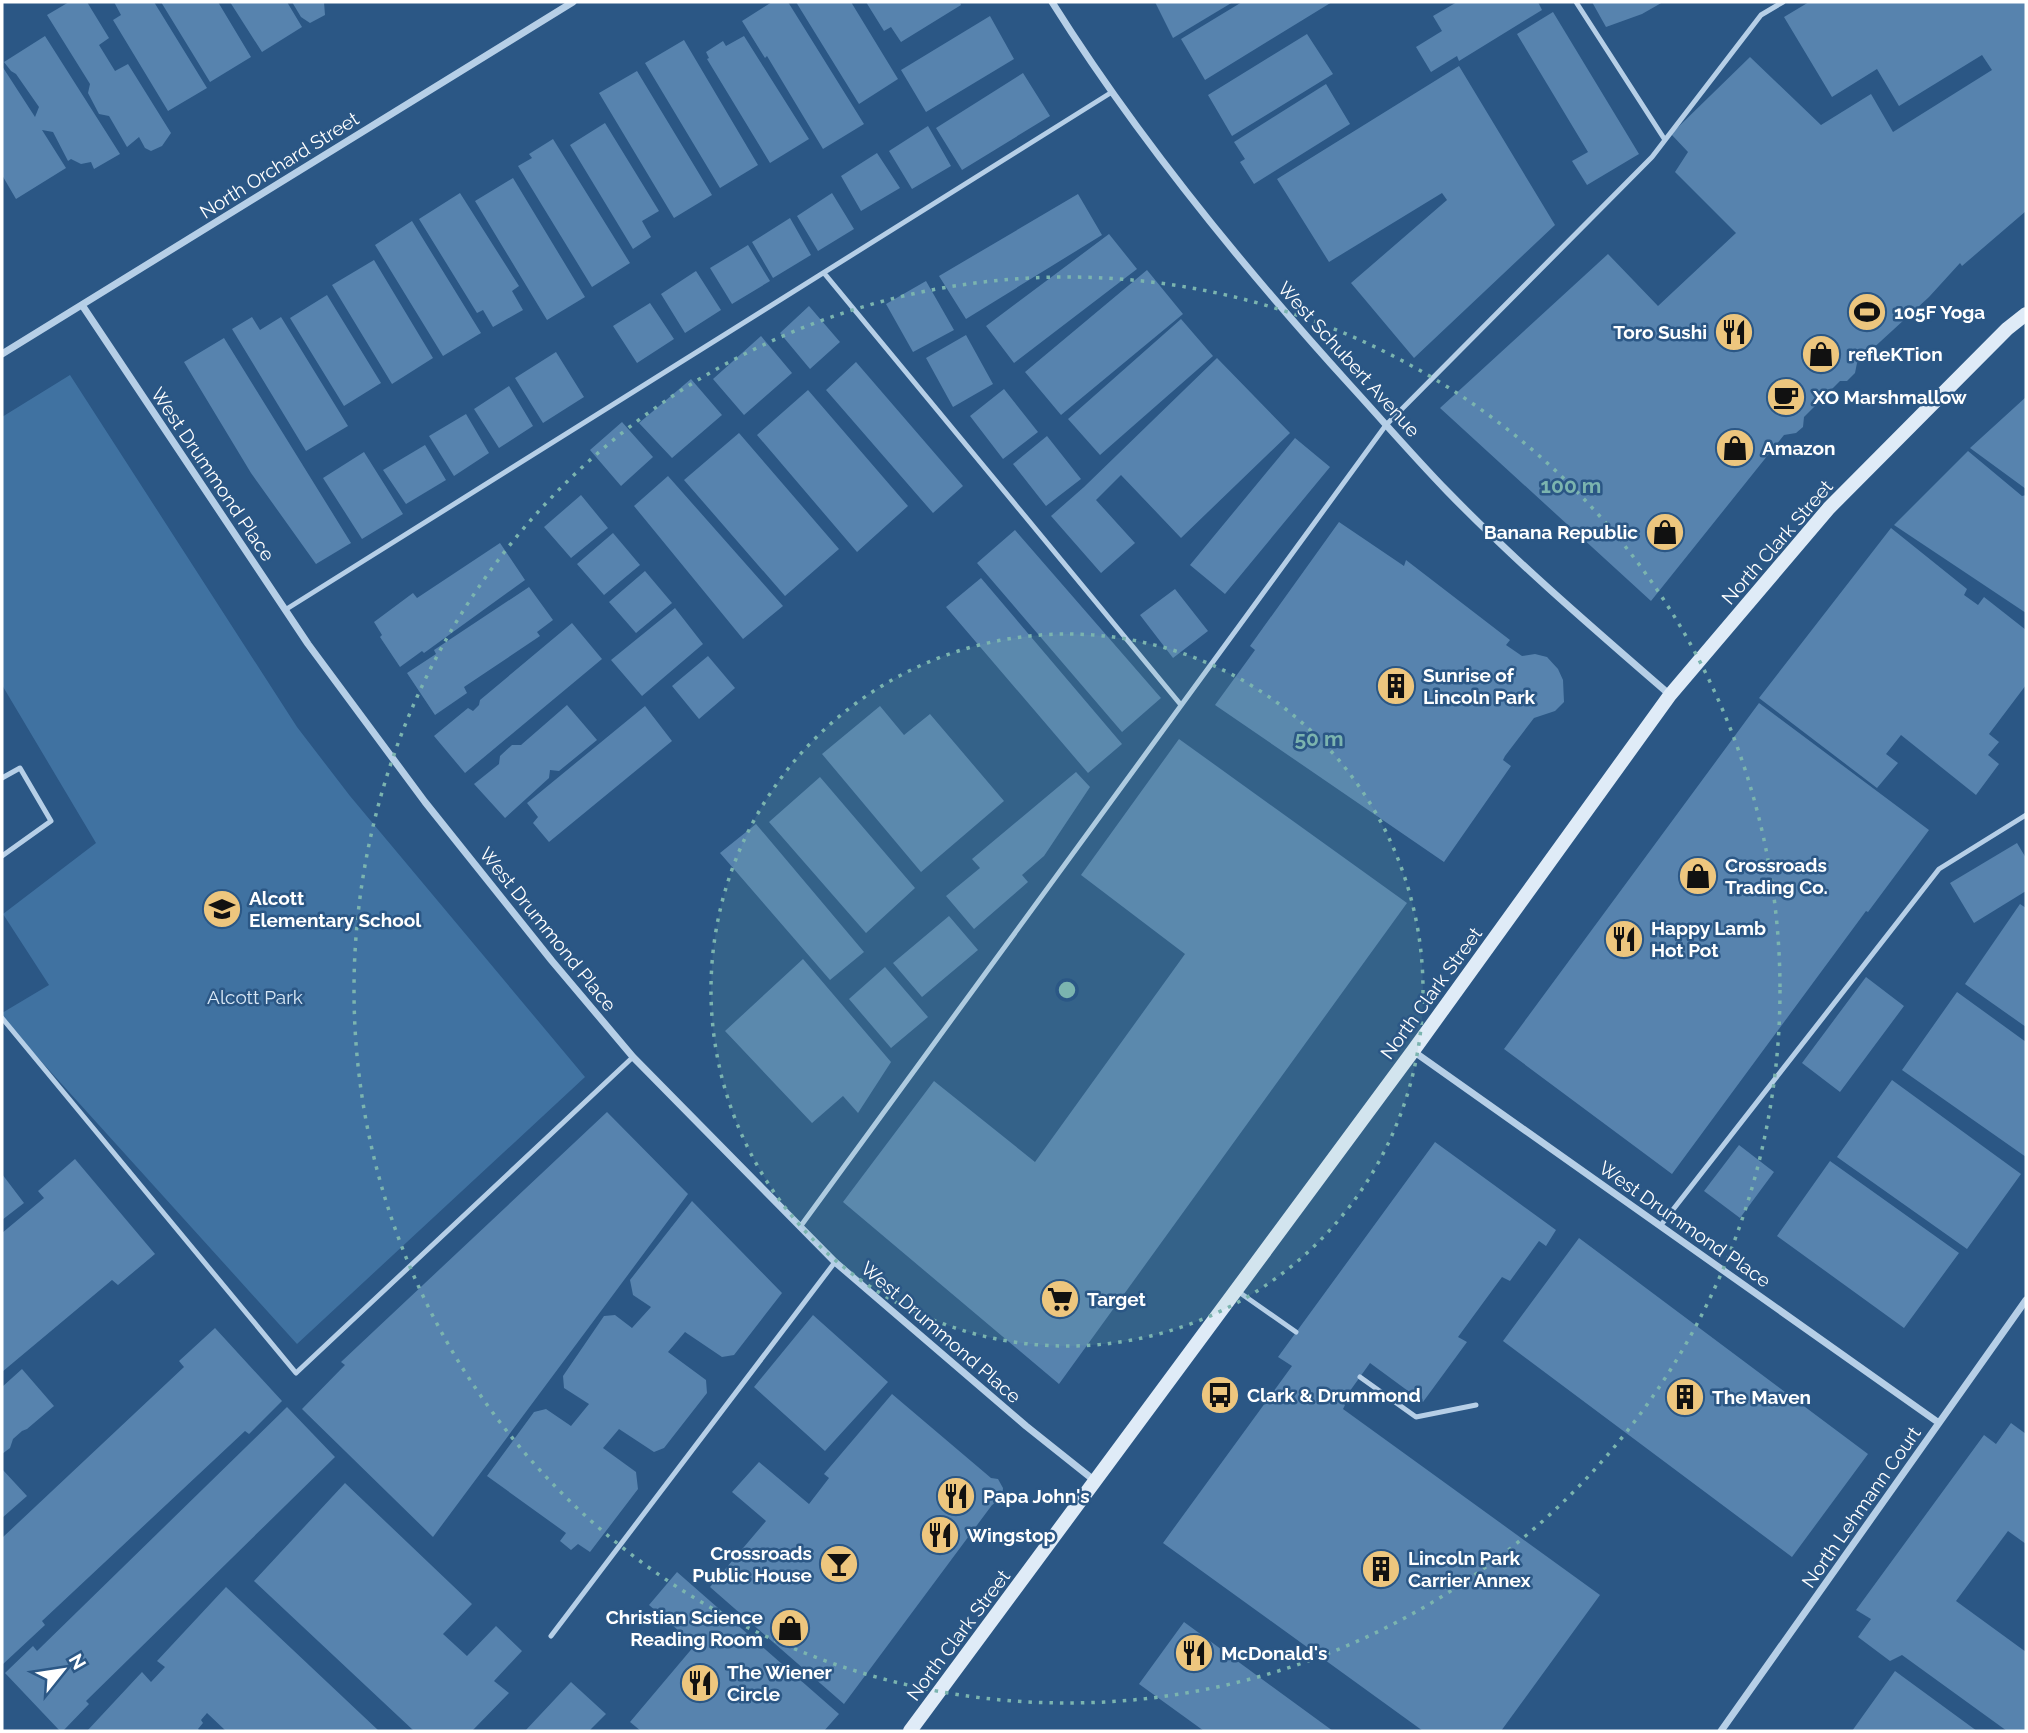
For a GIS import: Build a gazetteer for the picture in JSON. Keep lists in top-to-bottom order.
{
  "streets": {
    "main road": ["North Clark Street"],
    "street": [
      "North Orchard Street",
      "West Schubert Avenue",
      "West Drummond Place",
      "North Lehmann Court"
    ]
  },
  "crossings": [
    ["North Orchard Street", "West Drummond Place"],
    ["West Schubert Avenue", "North Clark Street"],
    ["West Drummond Place", "North Clark Street"],
    ["West Drummond Place", "North Lehmann Court"]
  ],
  "parks": ["Alcott Park"],
  "places": {
    "sports": ["105F Yoga"],
    "restaurant": [
      "Toro Sushi",
      "Happy Lamb Hot Pot",
      "Papa John's",
      "Wingstop",
      "McDonald's",
      "The Wiener Circle"
    ],
    "shop": [
      "refleKTion",
      "Amazon",
      "Banana Republic",
      "Crossroads Trading Co.",
      "Christian Science Reading Room"
    ],
    "cafe": ["XO Marshmallow"],
    "building": ["Sunrise of Lincoln Park", "The Maven", "Lincoln Park Carrier Annex"],
    "school or university": ["Alcott Elementary School"],
    "supermarket": ["Target"],
    "bus stop": ["Clark & Drummond"],
    "bar": ["Crossroads Public House"]
  },
  "north": "top right",
  "rings": ["100 m", "50 m"]
}
